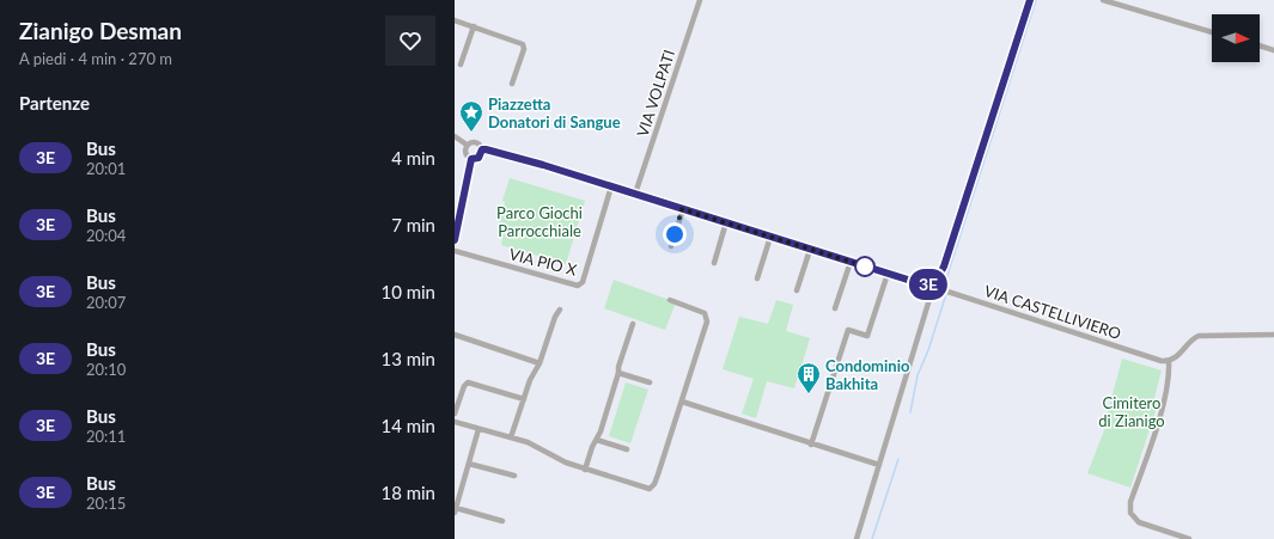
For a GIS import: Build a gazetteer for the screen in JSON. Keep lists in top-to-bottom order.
{
  "streets": {
    "street": ["VIA VOLPATI", "VIA PIO X", "VIA CASTELLIVIERO"]
  },
  "parks": ["Parco Giochi Parrocchiale", "Cimitero di Zianigo"],
  "places": {
    "place": ["Piazzetta Donatori di Sangue"],
    "building": ["Condominio Bakhita"]
  },
  "lines": ["bus line 3E"],
  "north": "right",
  "page": {
    "heading": [
      ["Zianigo Desman", "A piedi · 4 min · 270 m"],
      "Partenze"
    ],
    "on_map": "3E",
    "list": [
      {
        "mark": "3E",
        "name": "Bus",
        "note": "20:01",
        "value": "4 min"
      },
      {
        "mark": "3E",
        "name": "Bus",
        "note": "20:04",
        "value": "7 min"
      },
      {
        "mark": "3E",
        "name": "Bus",
        "note": "20:07",
        "value": "10 min"
      },
      {
        "mark": "3E",
        "name": "Bus",
        "note": "20:10",
        "value": "13 min"
      },
      {
        "mark": "3E",
        "name": "Bus",
        "note": "20:11",
        "value": "14 min"
      },
      {
        "mark": "3E",
        "name": "Bus",
        "note": "20:15",
        "value": "18 min"
      }
    ]
  }
}
